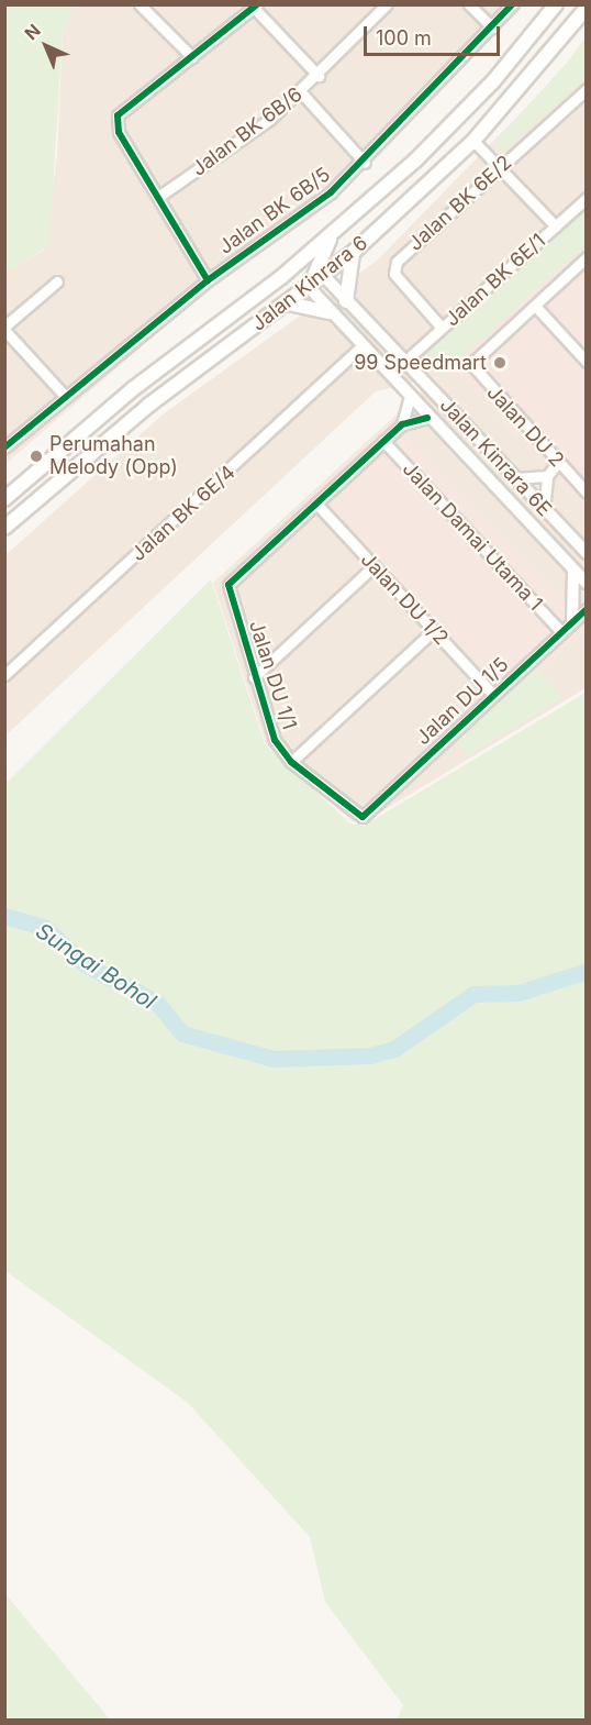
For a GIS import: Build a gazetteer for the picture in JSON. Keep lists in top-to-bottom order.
{
  "streets": {
    "main road": ["Jalan Kinrara 6"],
    "street": [
      "Jalan BK 6B/6",
      "Jalan BK 6E/2",
      "Jalan BK 6B/5",
      "Jalan BK 6E/1",
      "Jalan DU 2",
      "Jalan Kinrara 6E",
      "Jalan BK 6E/4",
      "Jalan Damai Utama 1",
      "Jalan DU 1/2",
      "Jalan DU 1/1",
      "Jalan DU 1/5"
    ]
  },
  "crossings": [
    ["Jalan BK 6E/2", "Jalan BK 6E/1"],
    ["Jalan BK 6E/1", "Jalan Kinrara 6E"],
    ["Jalan Kinrara 6", "Jalan Kinrara 6E"],
    ["Jalan Kinrara 6E", "Jalan BK 6E/4"],
    ["Jalan Damai Utama 1", "Jalan DU 1/5"],
    ["Jalan DU 1/2", "Jalan DU 1/1"],
    ["Jalan DU 1/2", "Jalan DU 1/5"],
    ["Jalan DU 1/1", "Jalan DU 1/5"]
  ],
  "water": ["Sungai Bohol"],
  "places": ["99 Speedmart", "Perumahan Melody (Opp)"],
  "scale_bar": "100 m",
  "north": "top left"
}
